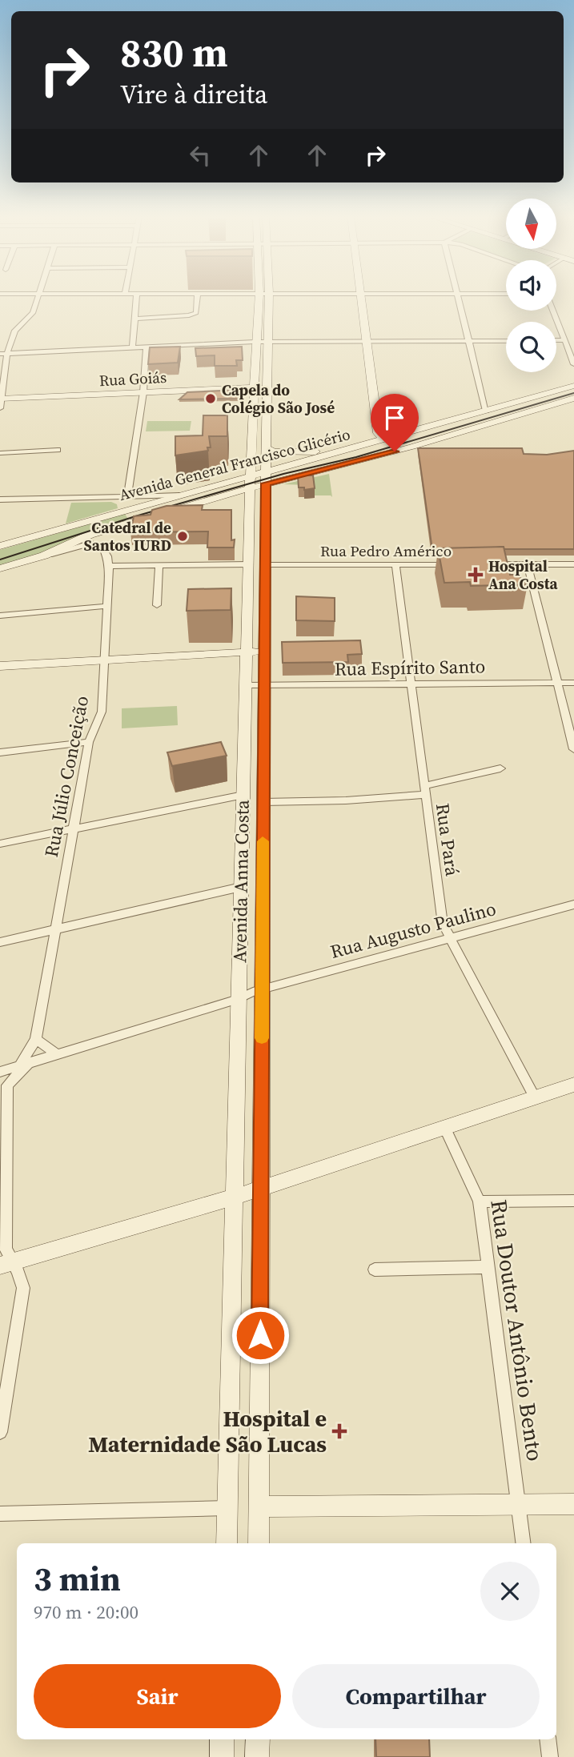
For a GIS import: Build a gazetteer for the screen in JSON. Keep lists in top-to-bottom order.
{
  "streets": {
    "main road": ["Rua Goiás", "Avenida General Francisco Glicério", "Avenida Anna Costa"],
    "street": [
      "Rua Pedro Américo",
      "Rua Espírito Santo",
      "Rua Júlio Conceição",
      "Rua Pará",
      "Rua Augusto Paulino",
      "Rua Doutor Antônio Bento"
    ]
  },
  "crossings": [
    ["Rua Goiás", "Avenida Anna Costa"],
    ["Avenida General Francisco Glicério", "Avenida Anna Costa"],
    ["Rua Pedro Américo", "Rua Pará"],
    ["Rua Pedro Américo", "Avenida Anna Costa"],
    ["Rua Espírito Santo", "Rua Pará"],
    ["Rua Espírito Santo", "Avenida Anna Costa"],
    ["Rua Júlio Conceição", "Rua Augusto Paulino"],
    ["Rua Pará", "Rua Augusto Paulino"],
    ["Avenida Anna Costa", "Rua Augusto Paulino"]
  ],
  "places": {
    "other": ["Capela do Colégio São José", "Catedral de Santos IURD"],
    "health": ["Hospital Ana Costa", "Hospital e Maternidade São Lucas"]
  },
  "north": "bottom",
  "page": {
    "turn": ["830 m", "Vire à direita"],
    "heading": ["3 min", "970 m · 20:00"],
    "buttons": ["Sair", "Compartilhar"]
  }
}
